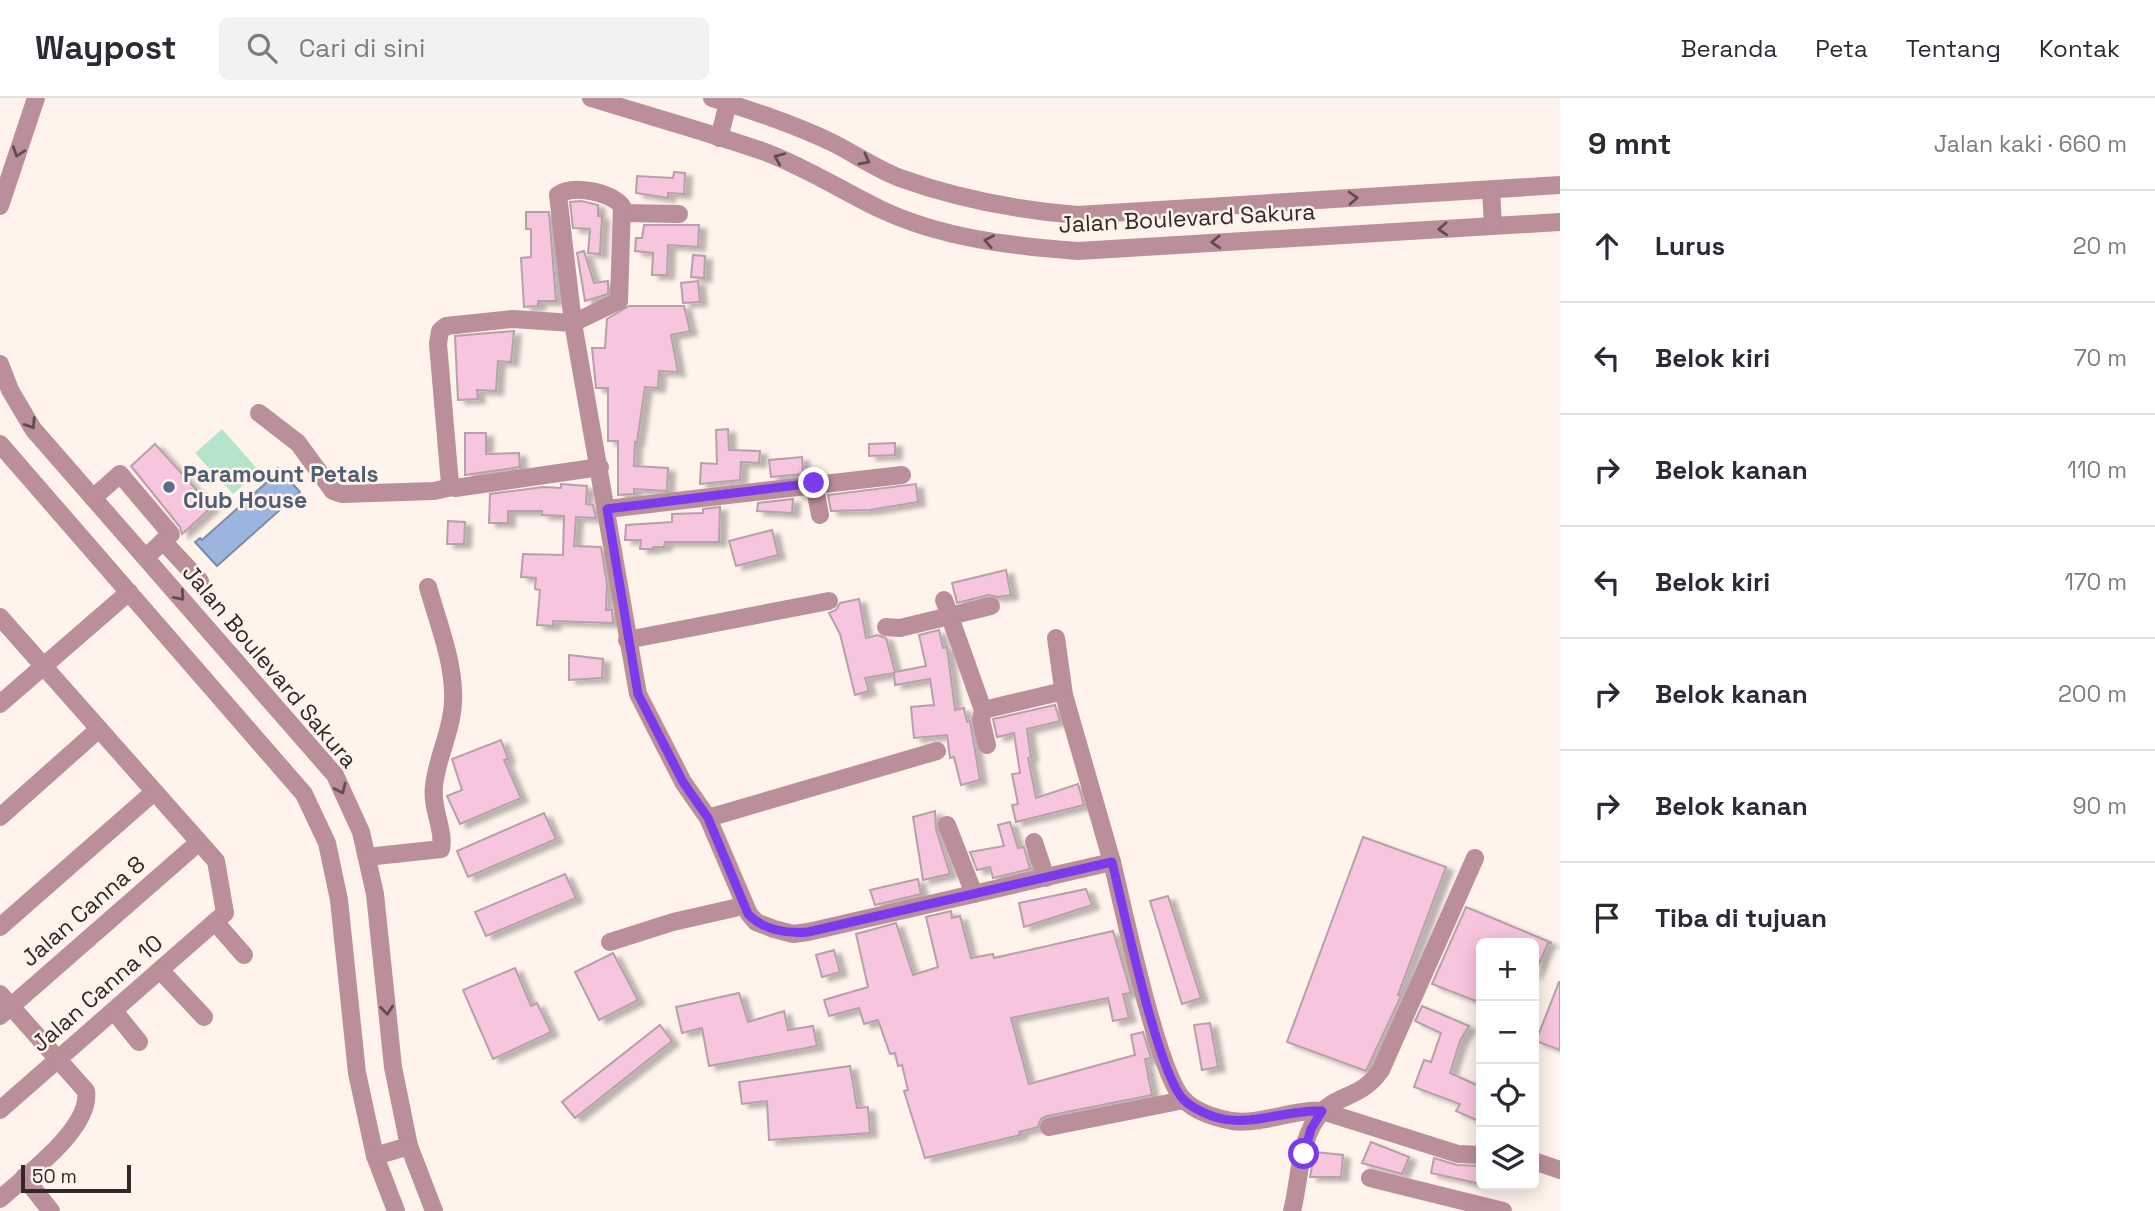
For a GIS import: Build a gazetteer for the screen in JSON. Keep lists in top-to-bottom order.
{
  "streets": {
    "street": ["Jalan Boulevard Sakura", "Jalan Canna 8", "Jalan Canna 10"]
  },
  "places": ["Paramount Petals Club House"],
  "scale_bar": "50 m",
  "page": {
    "header": "Waypost",
    "search": "Cari di sini",
    "nav": [
      "Beranda",
      "Peta",
      "Tentang",
      "Kontak"
    ],
    "heading": ["9 mnt", "Jalan kaki · 660 m"],
    "list": [
      ["Lurus", "20 m"],
      ["Belok kiri", "70 m"],
      ["Belok kanan", "110 m"],
      ["Belok kiri", "170 m"],
      ["Belok kanan", "200 m"],
      ["Belok kanan", "90 m"],
      "Tiba di tujuan"
    ],
    "map_buttons": ["+", "−"],
    "scale": "50 m"
  }
}
